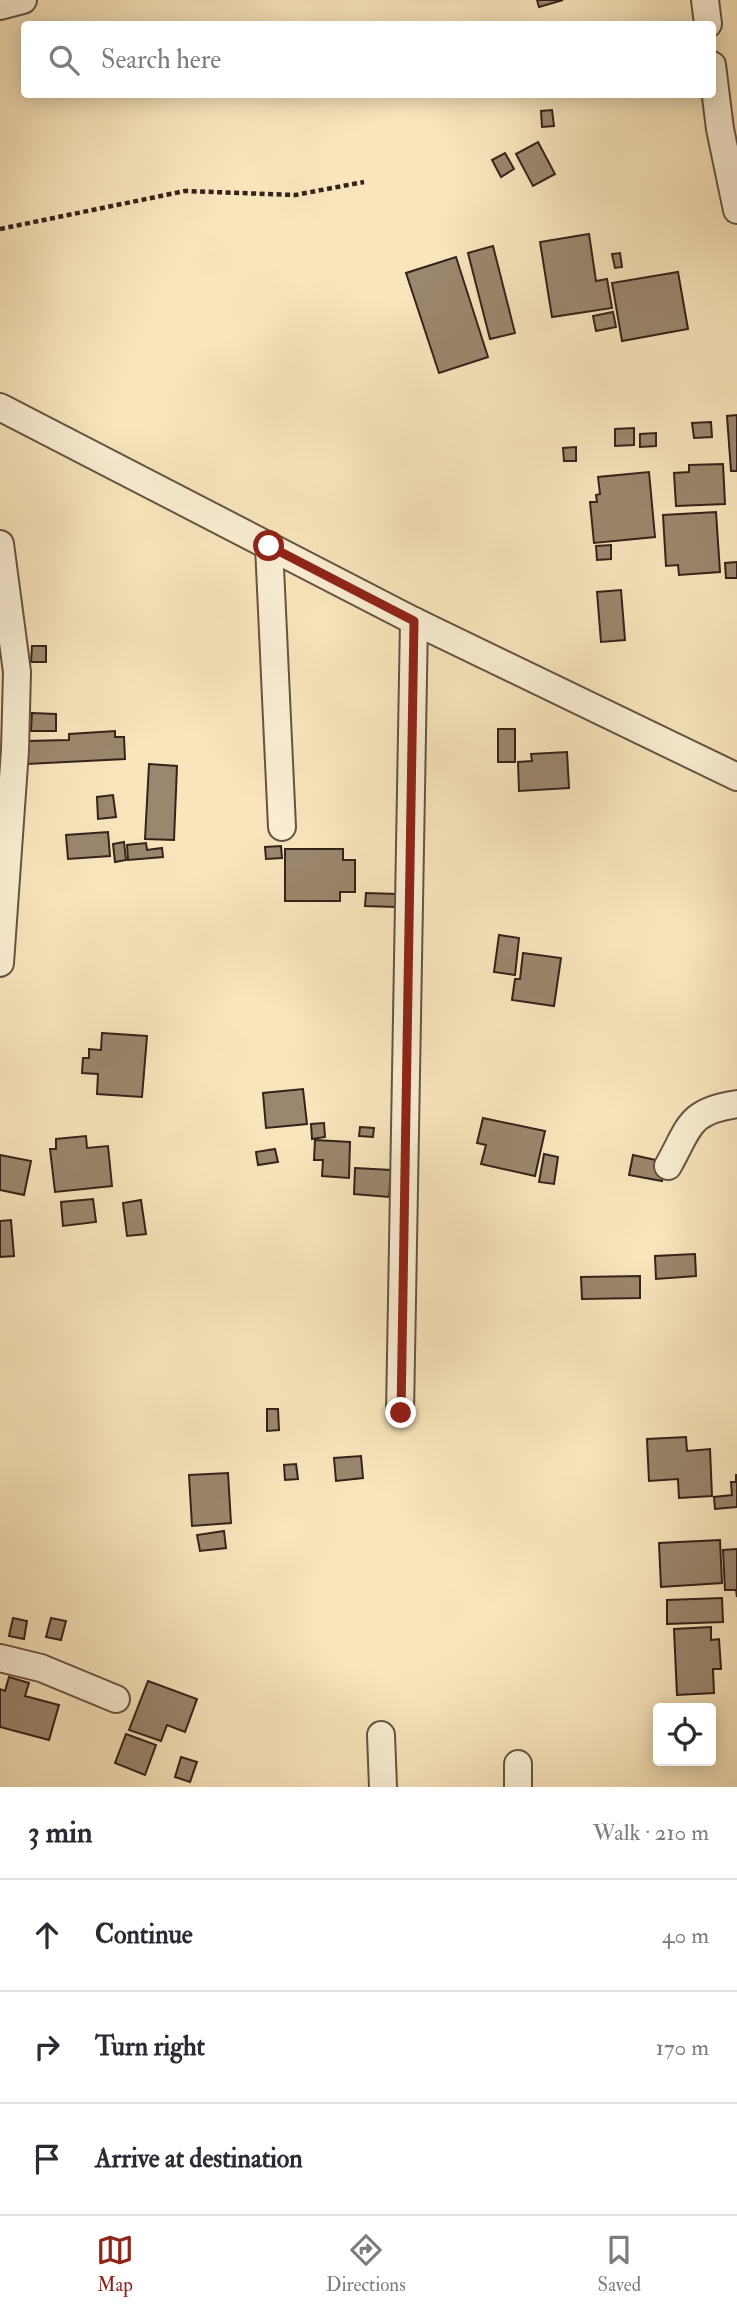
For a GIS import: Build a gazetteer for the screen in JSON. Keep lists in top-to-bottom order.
{
  "page": {
    "search": "Search here",
    "heading": ["3 min", "Walk · 210 m"],
    "list": [
      ["Continue", "40 m"],
      ["Turn right", "170 m"],
      "Arrive at destination"
    ],
    "nav": ["Map", "Directions", "Saved"]
  }
}
